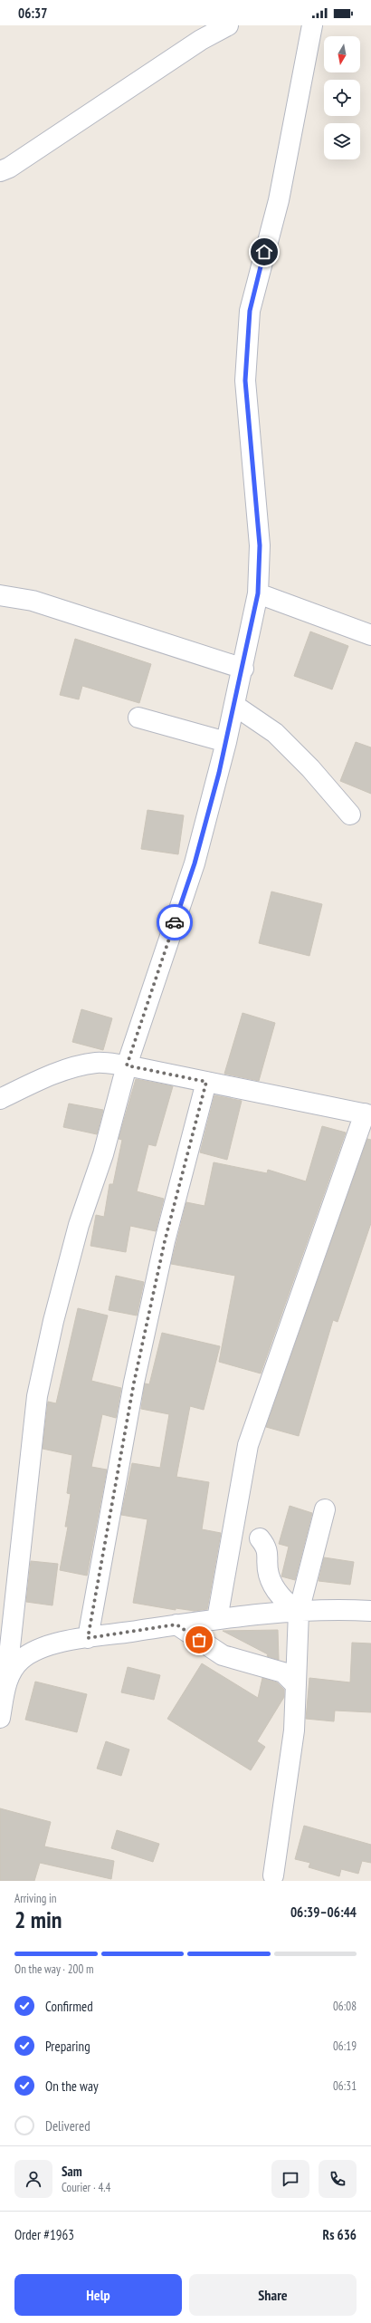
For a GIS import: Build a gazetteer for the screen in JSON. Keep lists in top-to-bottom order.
{
  "north": "bottom",
  "page": {
    "status": "06:37",
    "heading": ["2 min", "Arriving in", "06:39–06:44"],
    "panel": [
      "Sam",
      "Courier · 4.4",
      "Order #1963",
      "Rs 636"
    ],
    "bar": "On the way · 200 m",
    "list": [
      ["Confirmed", "06:08"],
      ["Preparing", "06:19"],
      ["On the way", "06:31"],
      "Delivered"
    ],
    "buttons": ["Help", "Share"]
  }
}
